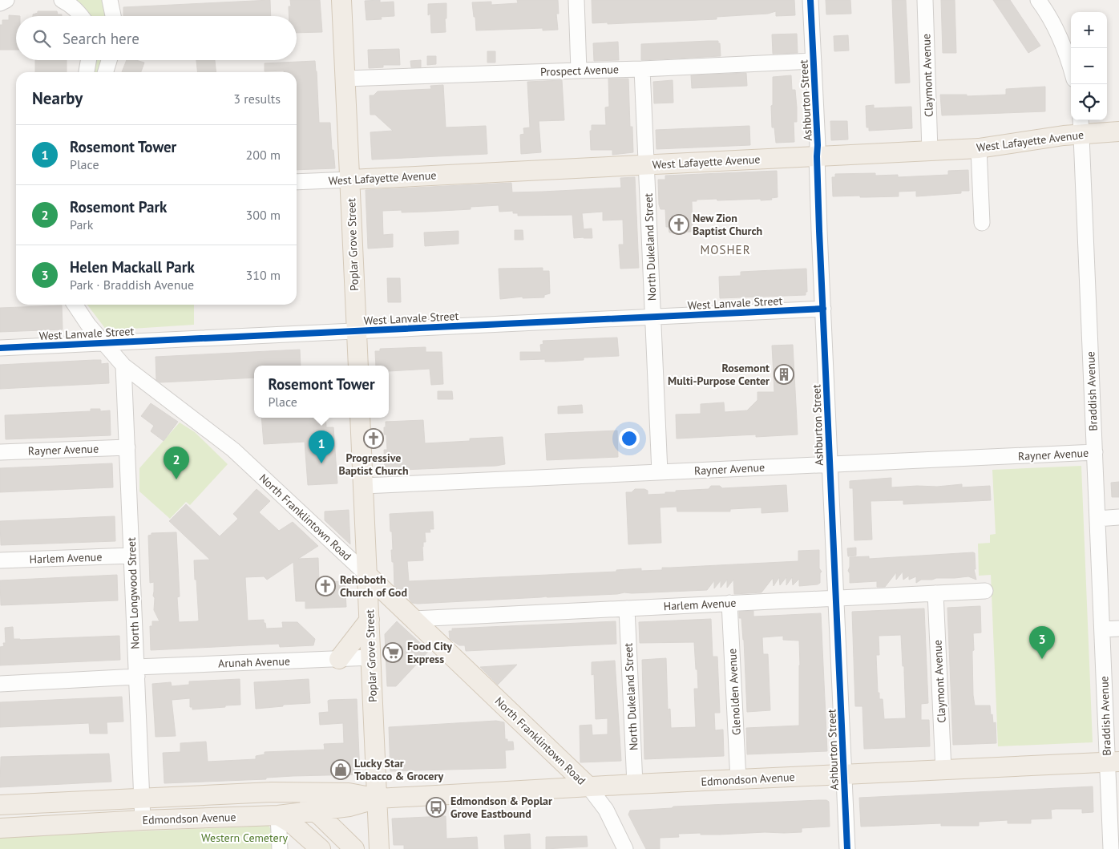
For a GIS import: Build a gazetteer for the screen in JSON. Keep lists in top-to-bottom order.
{
  "streets": {
    "main road": [
      "West Lafayette Avenue",
      "Poplar Grove Street",
      "North Franklintown Road",
      "Edmondson Avenue"
    ],
    "street": [
      "Prospect Avenue",
      "Claymont Avenue",
      "Ashburton Street",
      "North Dukeland Street",
      "West Lanvale Street",
      "Braddish Avenue",
      "Rayner Avenue",
      "Harlem Avenue",
      "North Longwood Street",
      "Arunah Avenue",
      "Glenolden Avenue"
    ]
  },
  "crossings": [
    ["Prospect Avenue", "Ashburton Street"],
    ["Prospect Avenue", "Poplar Grove Street"],
    ["Prospect Avenue", "North Dukeland Street"],
    ["Claymont Avenue", "West Lafayette Avenue"],
    ["Claymont Avenue", "Harlem Avenue"],
    ["Claymont Avenue", "Edmondson Avenue"],
    ["Ashburton Street", "West Lafayette Avenue"],
    ["Ashburton Street", "West Lanvale Street"],
    ["Ashburton Street", "Rayner Avenue"],
    ["Ashburton Street", "Harlem Avenue"],
    ["Ashburton Street", "Edmondson Avenue"],
    ["West Lafayette Avenue", "Poplar Grove Street"],
    ["West Lafayette Avenue", "North Dukeland Street"],
    ["West Lafayette Avenue", "Braddish Avenue"],
    ["Poplar Grove Street", "West Lanvale Street"],
    ["Poplar Grove Street", "Rayner Avenue"],
    ["Poplar Grove Street", "North Franklintown Road"],
    ["Poplar Grove Street", "Arunah Avenue"],
    ["Poplar Grove Street", "Edmondson Avenue"],
    ["North Dukeland Street", "West Lanvale Street"],
    ["North Dukeland Street", "Rayner Avenue"],
    ["North Dukeland Street", "Harlem Avenue"],
    ["North Dukeland Street", "Edmondson Avenue"],
    ["West Lanvale Street", "North Franklintown Road"],
    ["Braddish Avenue", "Rayner Avenue"],
    ["Braddish Avenue", "Edmondson Avenue"],
    ["Rayner Avenue", "North Longwood Street"],
    ["North Franklintown Road", "Harlem Avenue"],
    ["North Franklintown Road", "North Longwood Street"],
    ["North Franklintown Road", "Edmondson Avenue"],
    ["Harlem Avenue", "North Longwood Street"],
    ["Harlem Avenue", "Glenolden Avenue"],
    ["North Longwood Street", "Arunah Avenue"],
    ["North Longwood Street", "Edmondson Avenue"],
    ["Glenolden Avenue", "Edmondson Avenue"]
  ],
  "districts": ["MOSHER"],
  "parks": ["Western Cemetery"],
  "places": {
    "church": ["New Zion Baptist Church", "Progressive Baptist Church", "Rehoboth Church of God"],
    "building": ["Rosemont Multi-Purpose Center"],
    "supermarket": ["Food City Express"],
    "shop": ["Lucky Star Tobacco & Grocery"],
    "bus stop": ["Edmondson & Poplar Grove Eastbound"]
  },
  "page": {
    "map_buttons": ["+", "−"],
    "search": "Search here",
    "heading": ["Nearby", "3 results"],
    "list": [
      {
        "mark": "1",
        "name": "Rosemont Tower",
        "note": "Place",
        "value": "200 m"
      },
      {
        "mark": "2",
        "name": "Rosemont Park",
        "note": "Park",
        "value": "300 m"
      },
      {
        "mark": "3",
        "name": "Helen Mackall Park",
        "note": "Park · Braddish Avenue",
        "value": "310 m"
      }
    ],
    "popup": ["Rosemont Tower", "Place"],
    "pins": ["1", "2", "3"]
  }
}
